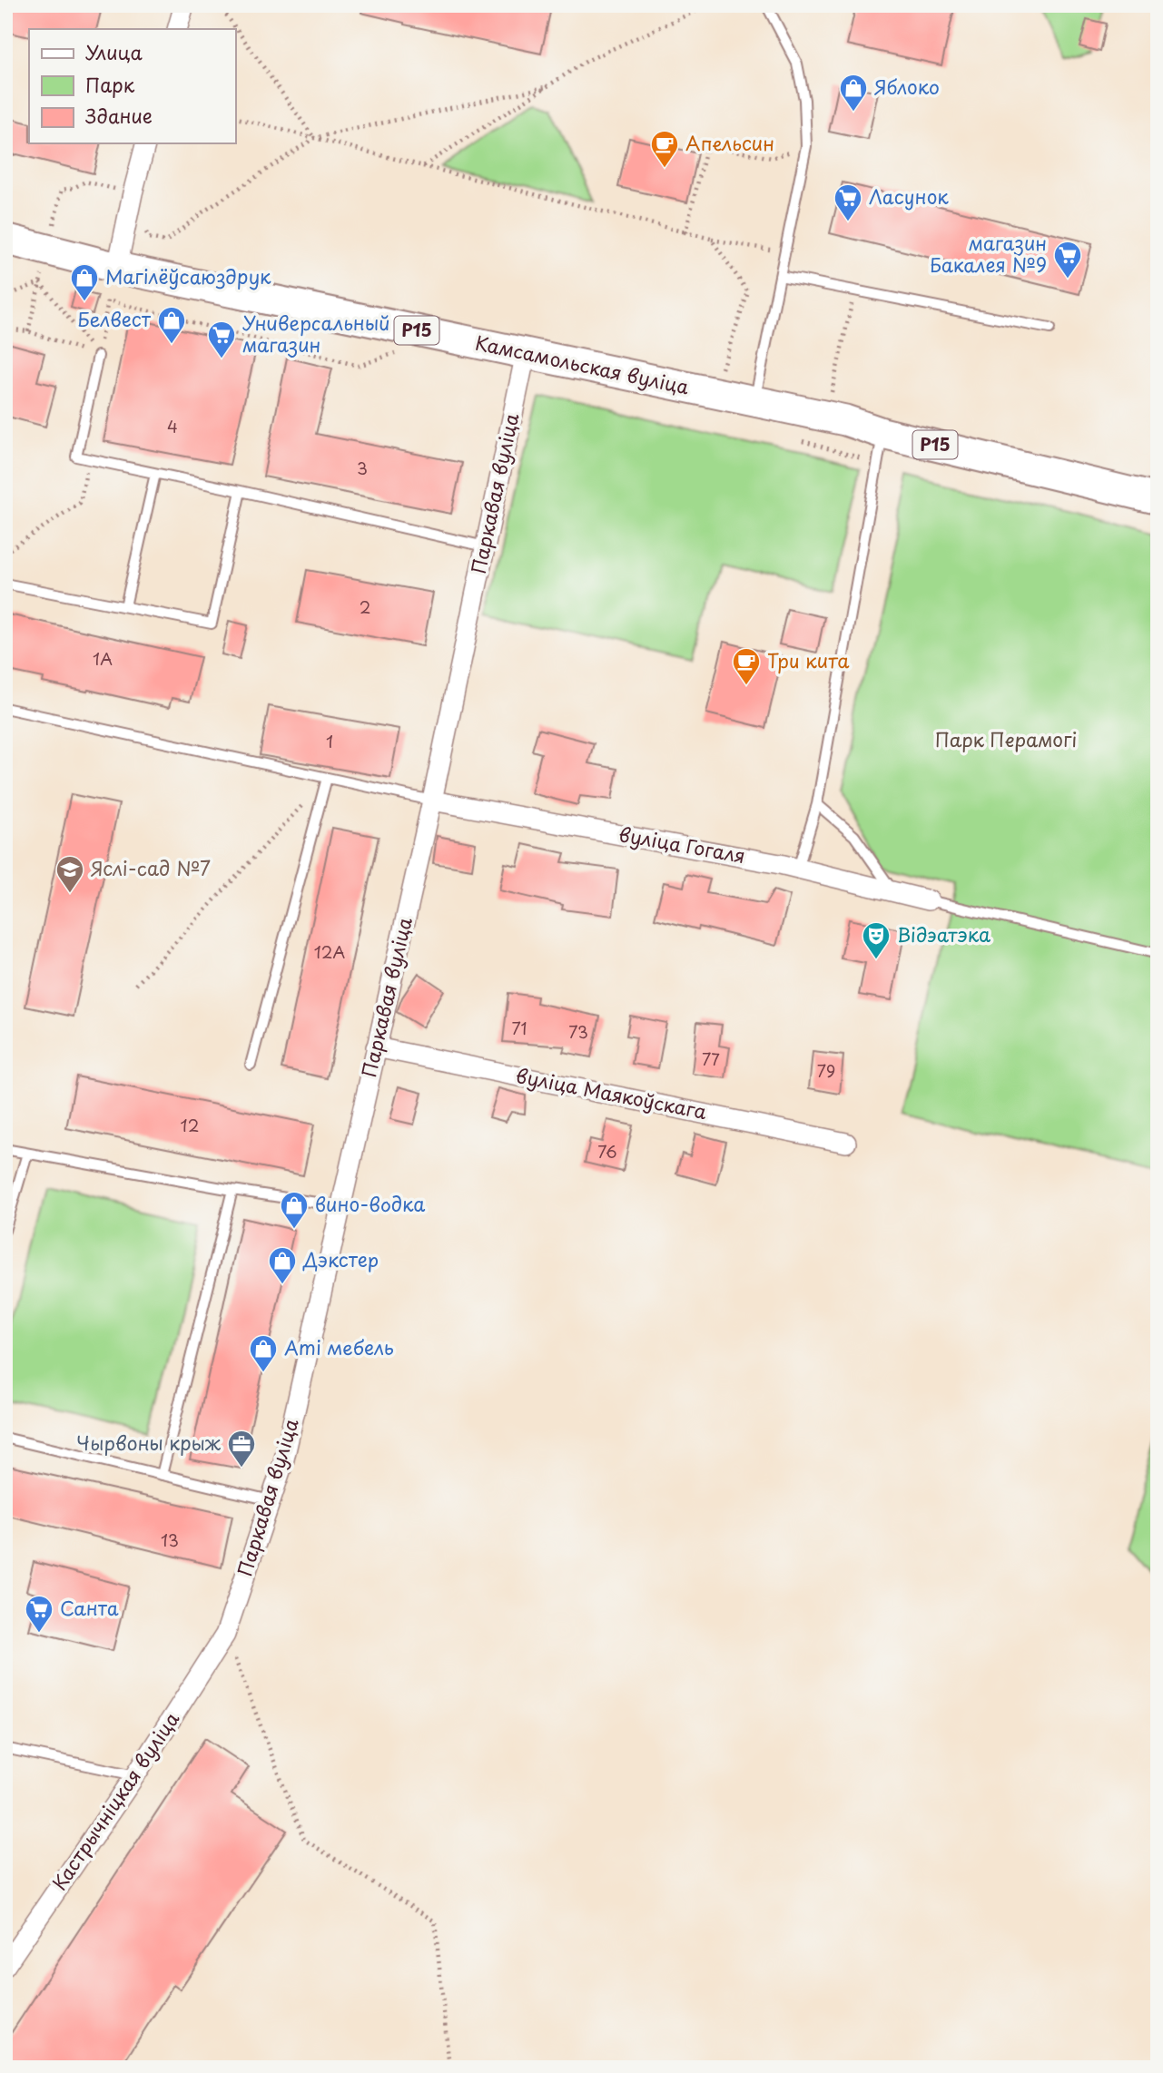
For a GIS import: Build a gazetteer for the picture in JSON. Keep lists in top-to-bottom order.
{
  "streets": {
    "main road": ["Р15", "Камсамольская вуліца"],
    "street": [
      "Паркавая вуліца",
      "вуліца Гогаля",
      "вуліца Маякоўскага",
      "Кастрычніцкая вуліца"
    ]
  },
  "crossings": [
    ["Камсамольская вуліца", "Паркавая вуліца"],
    ["Паркавая вуліца", "вуліца Гогаля"],
    ["Паркавая вуліца", "вуліца Маякоўскага"],
    ["Паркавая вуліца", "Кастрычніцкая вуліца"]
  ],
  "parks": ["Парк Перамогі"],
  "places": {
    "shop": [
      "Яблоко",
      "Магілёўсаюздрук",
      "Белвест",
      "вино-водка",
      "Дэкстер",
      "Ami мебель"
    ],
    "cafe": ["Апельсин", "Три кита"],
    "supermarket": [
      "Ласунок",
      "магазин Бакалея №9",
      "Универсальный магазин",
      "Санта"
    ],
    "school or university": ["Яслі-сад №7"],
    "theatre": ["Відэатэка"],
    "office": ["Чырвоны крыж"]
  },
  "house_numbers": [
    "4",
    "3",
    "2",
    "1А",
    "1",
    "12А",
    "71",
    "73",
    "77",
    "79",
    "12",
    "76",
    "13"
  ],
  "legend": ["Улица", "Парк", "Здание"]
}
